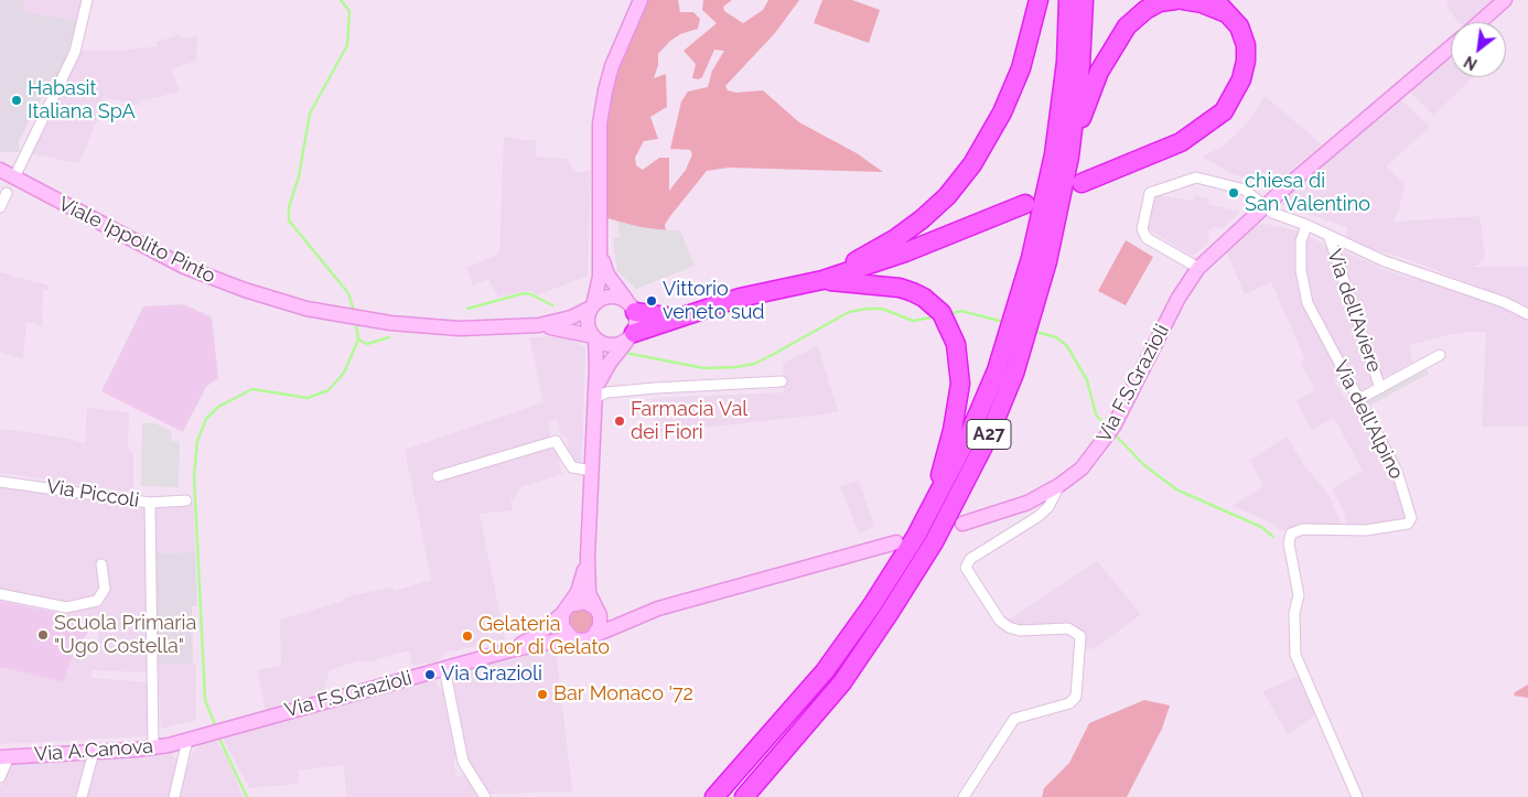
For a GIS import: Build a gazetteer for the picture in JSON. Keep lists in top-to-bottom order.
{
  "streets": {
    "highway": ["A27"],
    "main road": ["Viale Ippolito Pinto", "Via F.S.Grazioli", "Via A.Canova"],
    "street": ["Via dell'Aviere", "Via dell'Alpino", "Via Piccoli"]
  },
  "crossings": [
    ["Viale Ippolito Pinto", "A27"],
    ["Via dell'Aviere", "Via dell'Alpino"],
    ["Via F.S.Grazioli", "Via A.Canova"]
  ],
  "places": [
    "Habasit Italiana SpA",
    "chiesa di San Valentino",
    "Vittorio veneto sud",
    "Farmacia Val dei Fiori",
    "Scuola Primaria \"Ugo Costella\"",
    "Gelateria Cuor di Gelato",
    "Via Grazioli",
    "Bar Monaco '72"
  ],
  "north": "bottom left"
}
